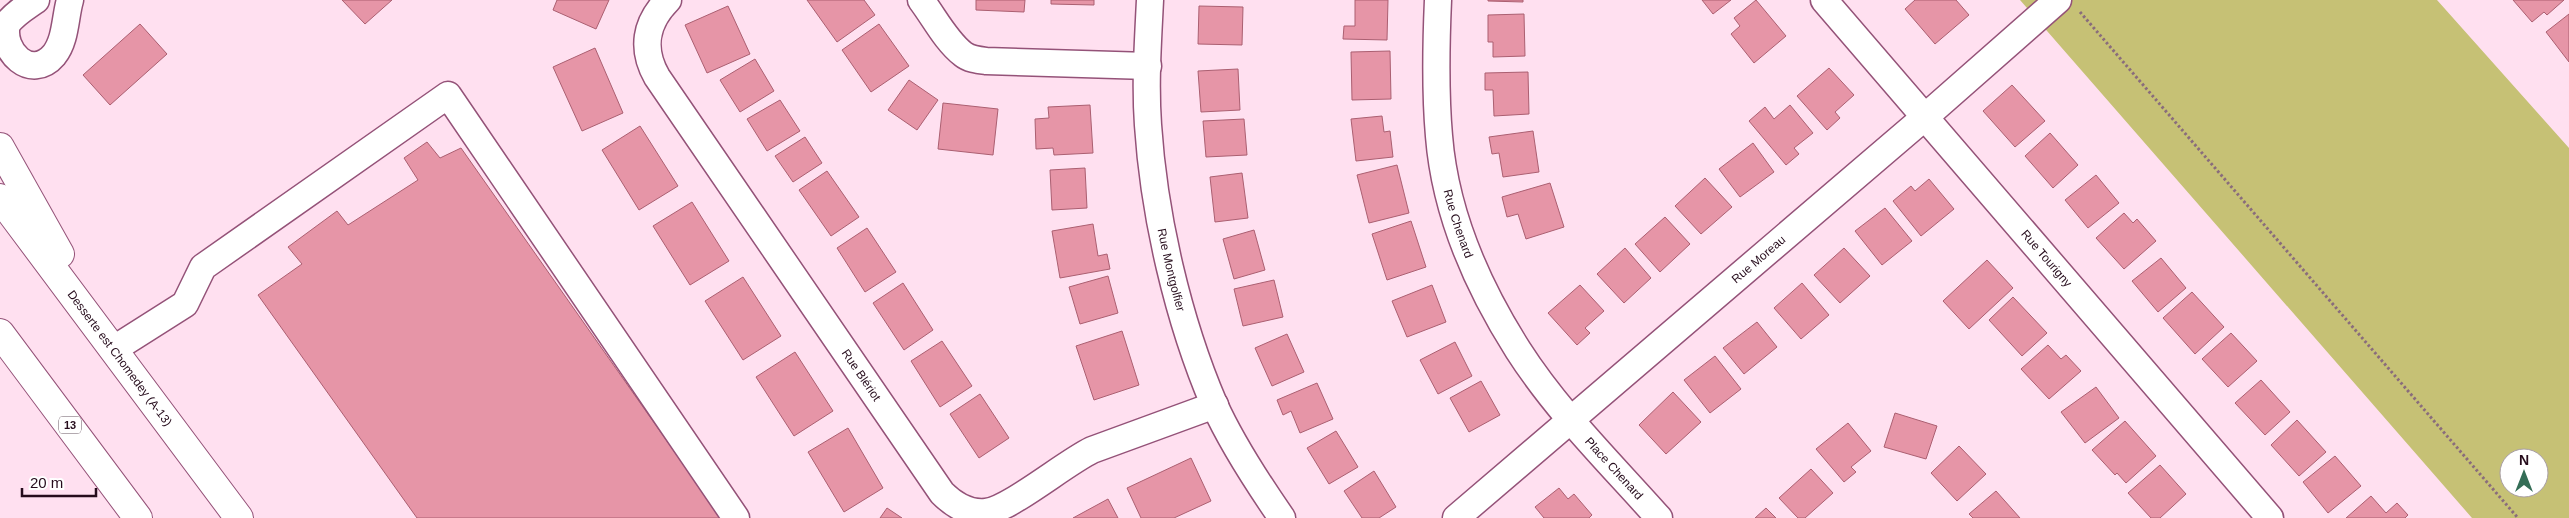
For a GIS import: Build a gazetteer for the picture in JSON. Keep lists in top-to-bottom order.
{
  "streets": {
    "main road": ["Desserte est Chomedey (A-13)", "13"],
    "street": [
      "Rue Chenard",
      "Rue Tourigny",
      "Rue Moreau",
      "Rue Montgolfier",
      "Rue Blériot",
      "Place Chenard"
    ]
  },
  "crossings": [
    ["Rue Chenard", "Rue Moreau"],
    ["Rue Chenard", "Place Chenard"],
    ["Rue Tourigny", "Rue Moreau"],
    ["Rue Moreau", "Place Chenard"],
    ["Rue Montgolfier", "Rue Blériot"]
  ],
  "scale_bar": "20 m",
  "north": "top"
}
